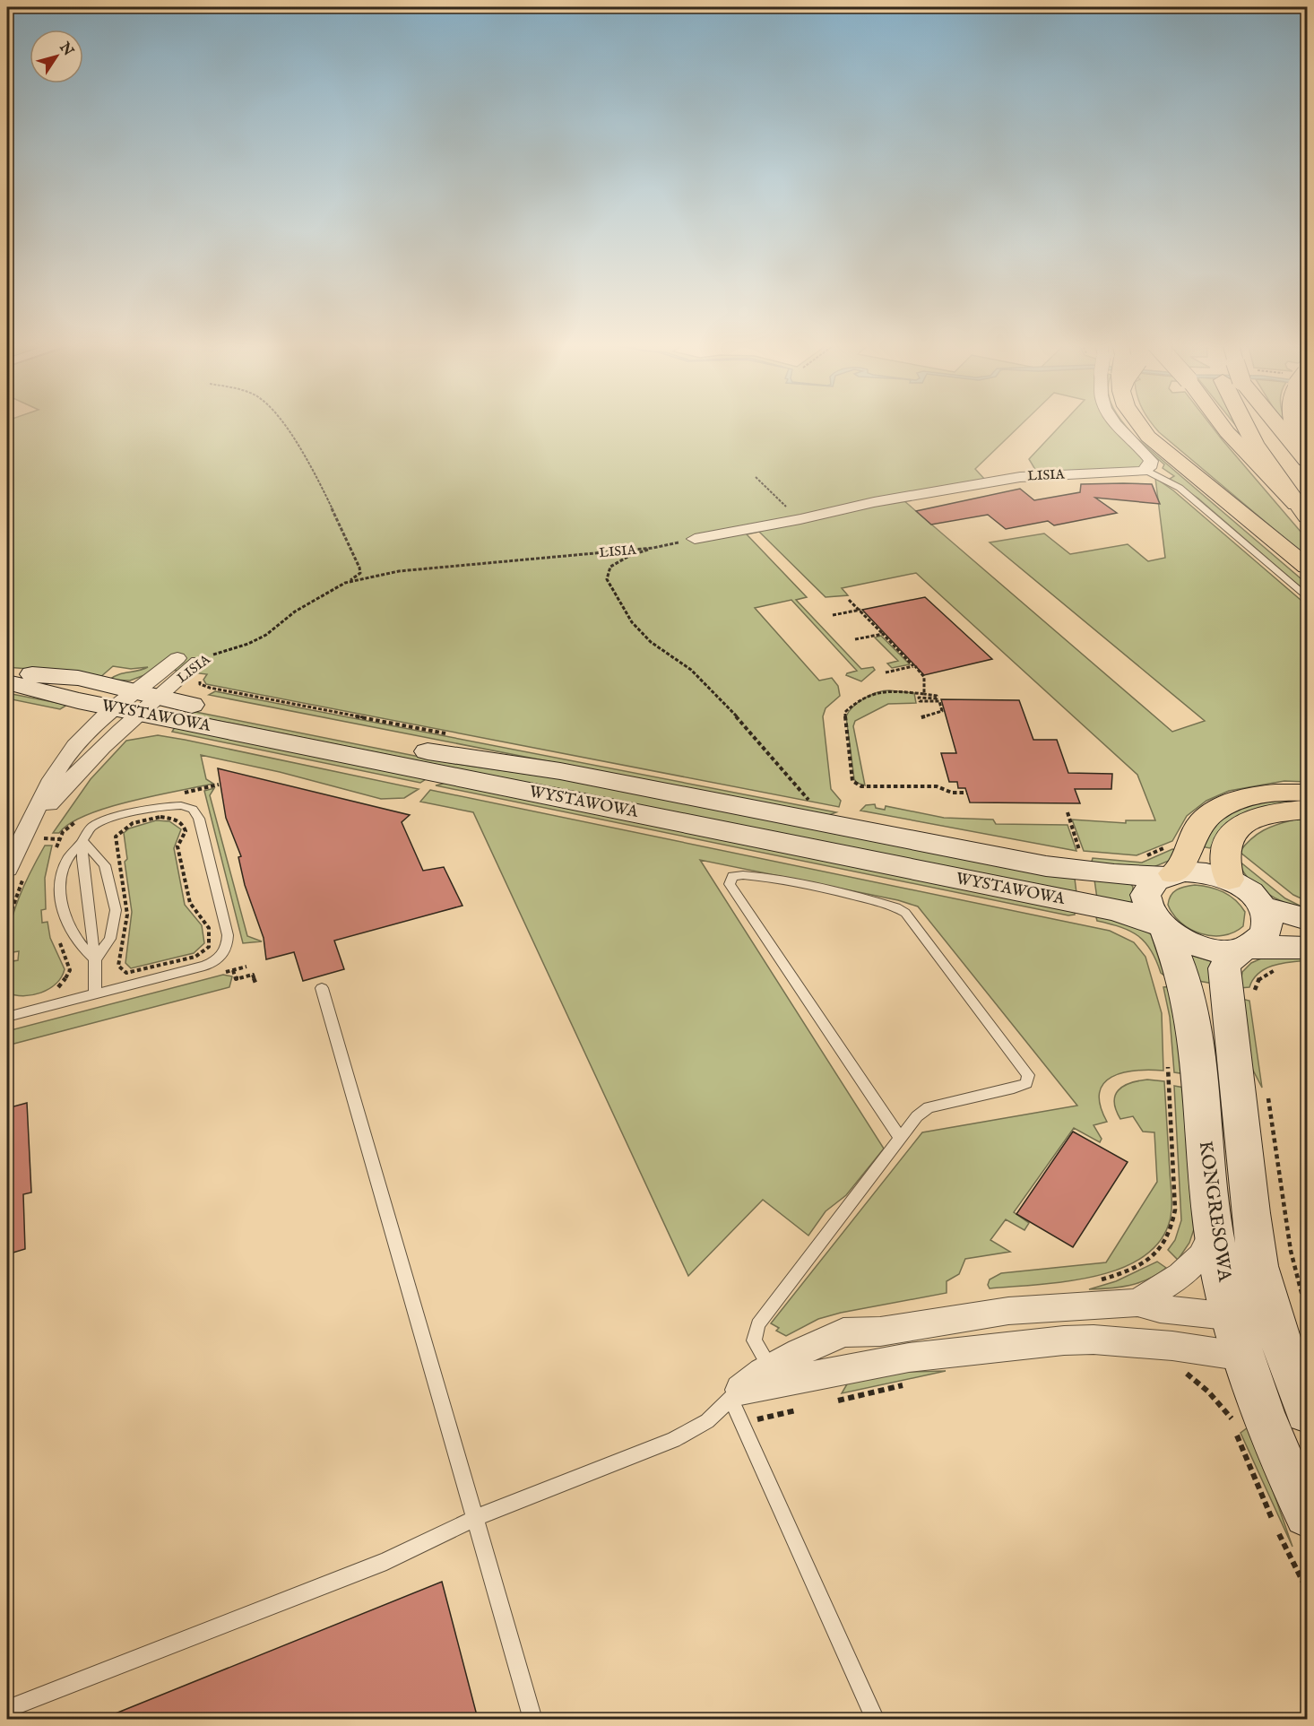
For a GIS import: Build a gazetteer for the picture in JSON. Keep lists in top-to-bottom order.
{
  "streets": {
    "street": ["LISIA", "WYSTAWOWA", "KONGRESOWA"]
  },
  "crossings": [
    ["LISIA", "WYSTAWOWA"],
    ["WYSTAWOWA", "KONGRESOWA"]
  ],
  "north": "top right"
}
